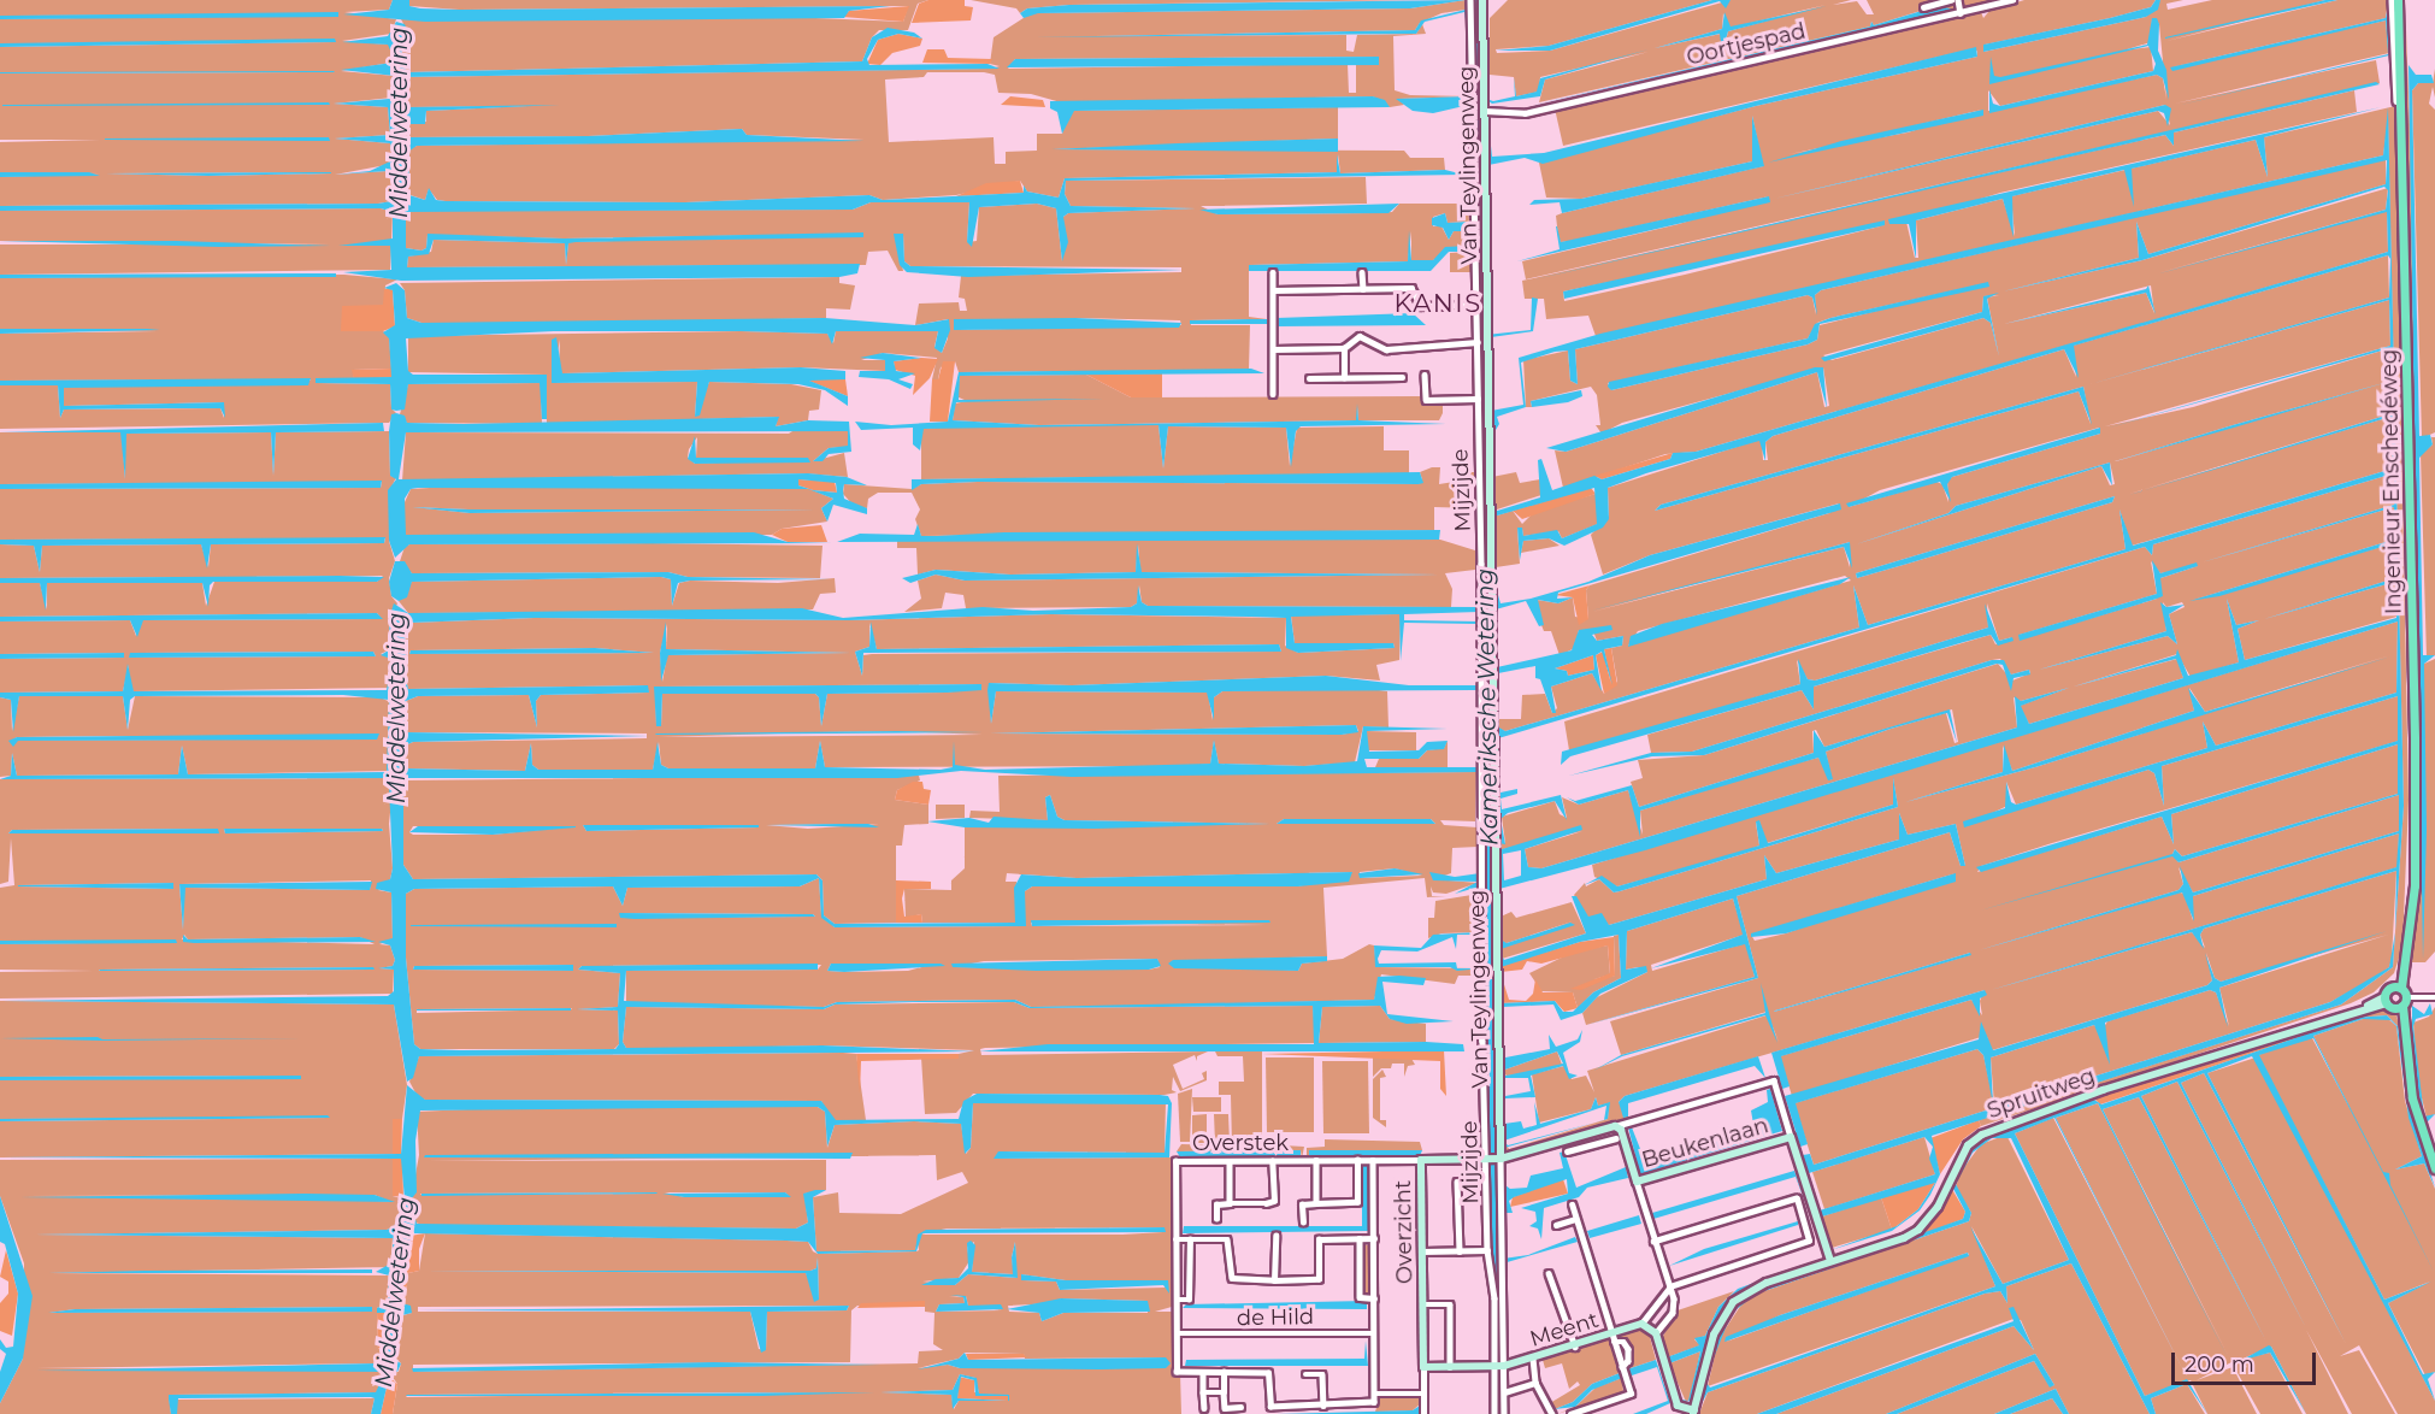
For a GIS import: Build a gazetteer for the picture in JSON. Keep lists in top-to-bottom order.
{
  "streets": {
    "main road": ["Ingenieur Enschedéweg"],
    "street": [
      "Oortjespad",
      "Van Teylingenweg",
      "Mijzijde",
      "Spruitweg",
      "Overstek",
      "Beukenlaan",
      "Overzicht",
      "de Hild",
      "Meent"
    ]
  },
  "crossings": [
    ["Oortjespad", "Van Teylingenweg"],
    ["Van Teylingenweg", "Mijzijde"],
    ["Van Teylingenweg", "Overstek"],
    ["Van Teylingenweg", "Meent"],
    ["Mijzijde", "Overstek"],
    ["Mijzijde", "Meent"],
    ["Spruitweg", "Beukenlaan"],
    ["Overstek", "Overzicht"],
    ["Overstek", "de Hild"],
    ["Overzicht", "Meent"]
  ],
  "districts": ["KANIS"],
  "water": ["Middelwetering", "Kameriksche Wetering"],
  "scale_bar": "200 m"
}
